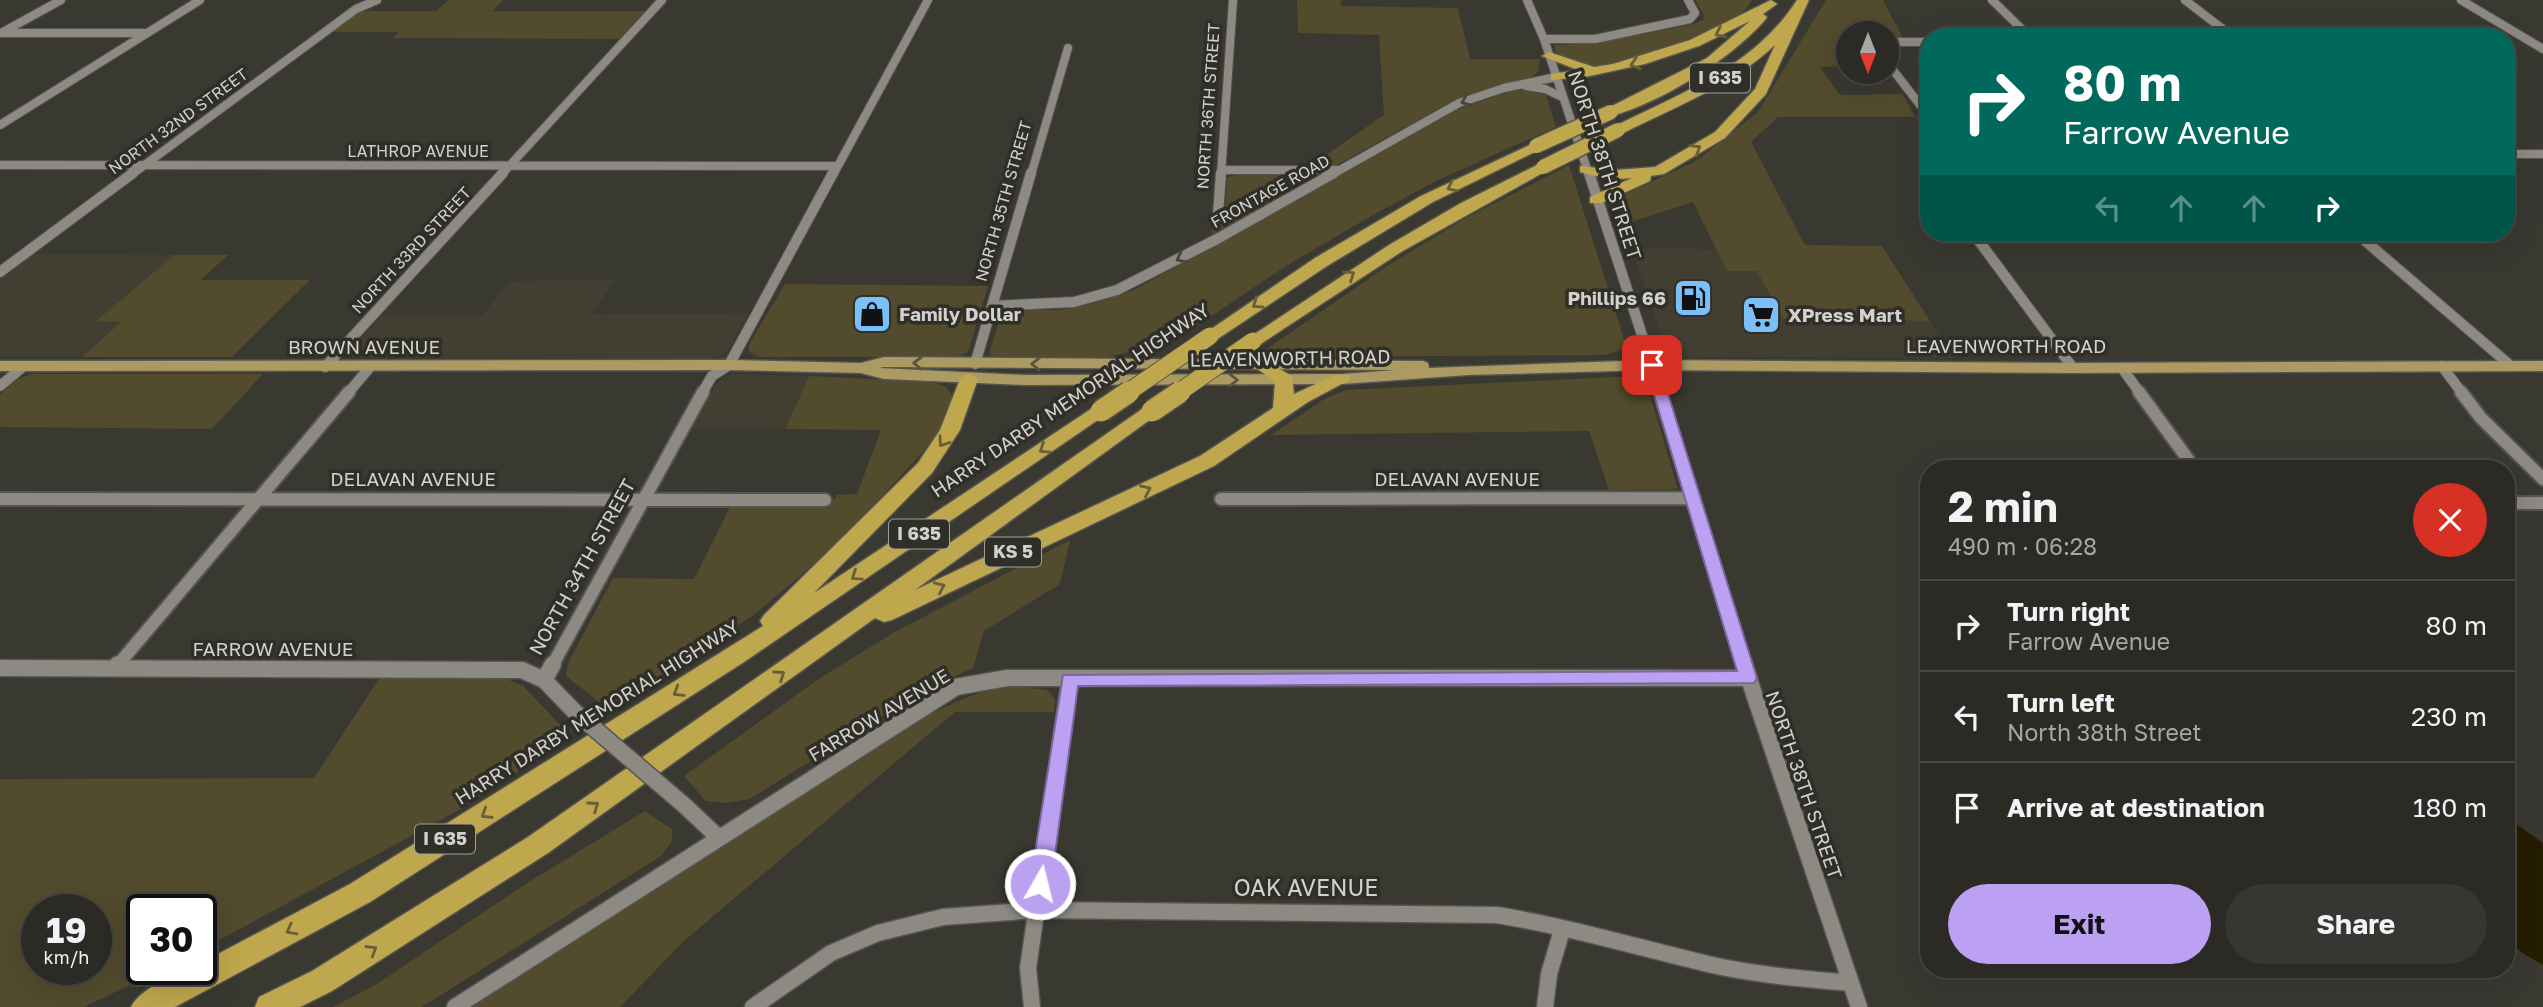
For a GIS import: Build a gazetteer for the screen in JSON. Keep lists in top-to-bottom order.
{
  "streets": {
    "highway": ["I 635", "HARRY DARBY MEMORIAL HIGHWAY", "KS 5"],
    "main road": ["LEAVENWORTH ROAD", "BROWN AVENUE"],
    "street": [
      "NORTH 36TH STREET",
      "NORTH 32ND STREET",
      "LATHROP AVENUE",
      "NORTH 38TH STREET",
      "FRONTAGE ROAD",
      "NORTH 35TH STREET",
      "NORTH 33RD STREET",
      "DELAVAN AVENUE",
      "NORTH 34TH STREET",
      "FARROW AVENUE",
      "OAK AVENUE"
    ]
  },
  "crossings": [
    ["I 635", "KS 5"],
    ["NORTH 32ND STREET", "LATHROP AVENUE"],
    ["LATHROP AVENUE", "NORTH 33RD STREET"],
    ["LATHROP AVENUE", "NORTH 34TH STREET"],
    ["NORTH 38TH STREET", "FRONTAGE ROAD"],
    ["NORTH 38TH STREET", "LEAVENWORTH ROAD"],
    ["NORTH 38TH STREET", "DELAVAN AVENUE"],
    ["NORTH 38TH STREET", "FARROW AVENUE"],
    ["NORTH 38TH STREET", "OAK AVENUE"],
    ["FRONTAGE ROAD", "NORTH 35TH STREET"],
    ["NORTH 35TH STREET", "LEAVENWORTH ROAD"],
    ["NORTH 33RD STREET", "BROWN AVENUE"],
    ["LEAVENWORTH ROAD", "BROWN AVENUE"],
    ["LEAVENWORTH ROAD", "KS 5"],
    ["LEAVENWORTH ROAD", "NORTH 34TH STREET"],
    ["BROWN AVENUE", "NORTH 34TH STREET"],
    ["DELAVAN AVENUE", "NORTH 34TH STREET"],
    ["NORTH 34TH STREET", "FARROW AVENUE"]
  ],
  "one_way": ["FRONTAGE ROAD"],
  "places": {
    "fuel station": ["Phillips 66"],
    "shop": ["Family Dollar"],
    "supermarket": ["XPress Mart"]
  },
  "north": "bottom",
  "page": {
    "turn": ["80 m", "Farrow Avenue"],
    "heading": ["2 min", "490 m · 06:28"],
    "list": [
      {
        "name": "Turn right",
        "note": "Farrow Avenue",
        "value": "80 m"
      },
      {
        "name": "Turn left",
        "note": "North 38th Street",
        "value": "230 m"
      },
      {
        "name": "Arrive at destination",
        "value": "180 m"
      }
    ],
    "buttons": ["Exit", "Share"],
    "speed": "19 km/h",
    "limit": "30"
  }
}
